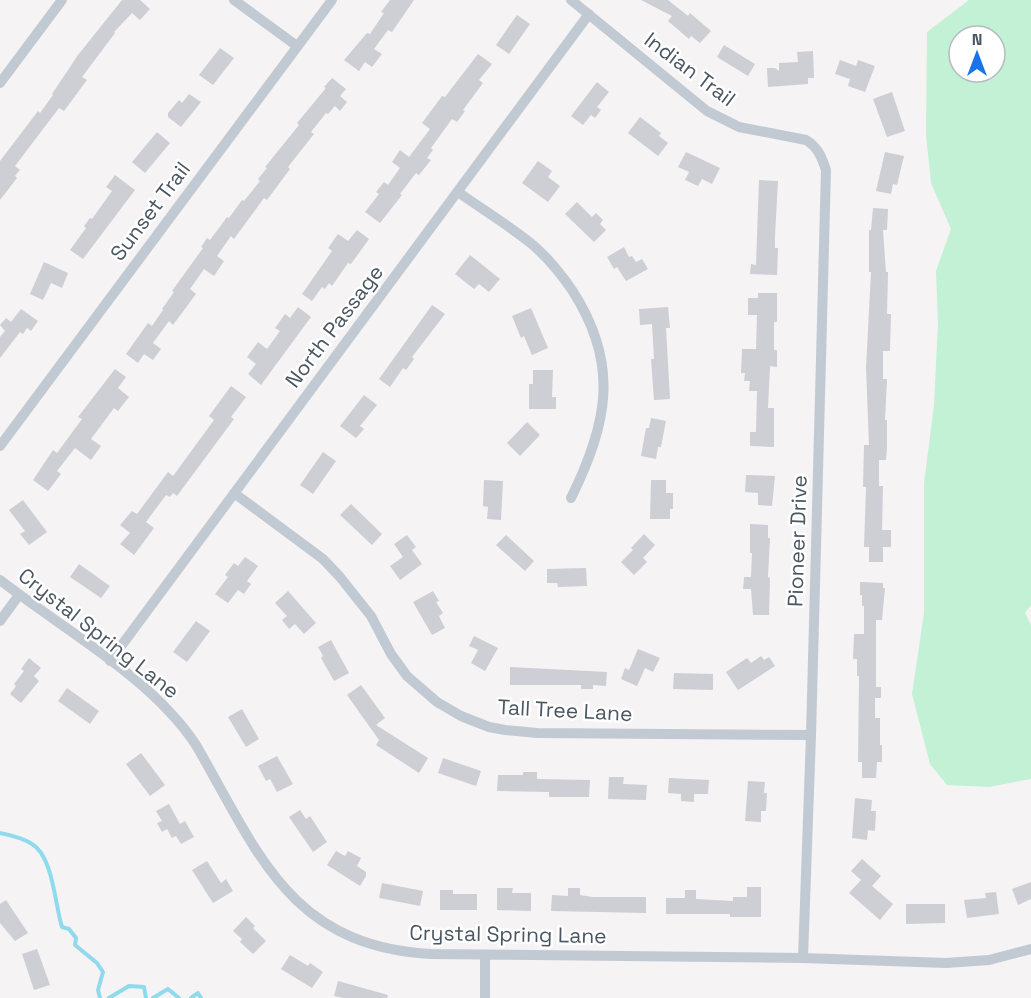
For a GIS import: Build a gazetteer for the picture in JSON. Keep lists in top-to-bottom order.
{
  "streets": {
    "street": [
      "Indian Trail",
      "Sunset Trail",
      "North Passage",
      "Pioneer Drive",
      "Crystal Spring Lane",
      "Tall Tree Lane"
    ]
  },
  "crossings": [
    ["Indian Trail", "North Passage"],
    ["Indian Trail", "Pioneer Drive"],
    ["North Passage", "Crystal Spring Lane"],
    ["North Passage", "Tall Tree Lane"],
    ["Pioneer Drive", "Crystal Spring Lane"],
    ["Pioneer Drive", "Tall Tree Lane"]
  ],
  "north": "top"
}
